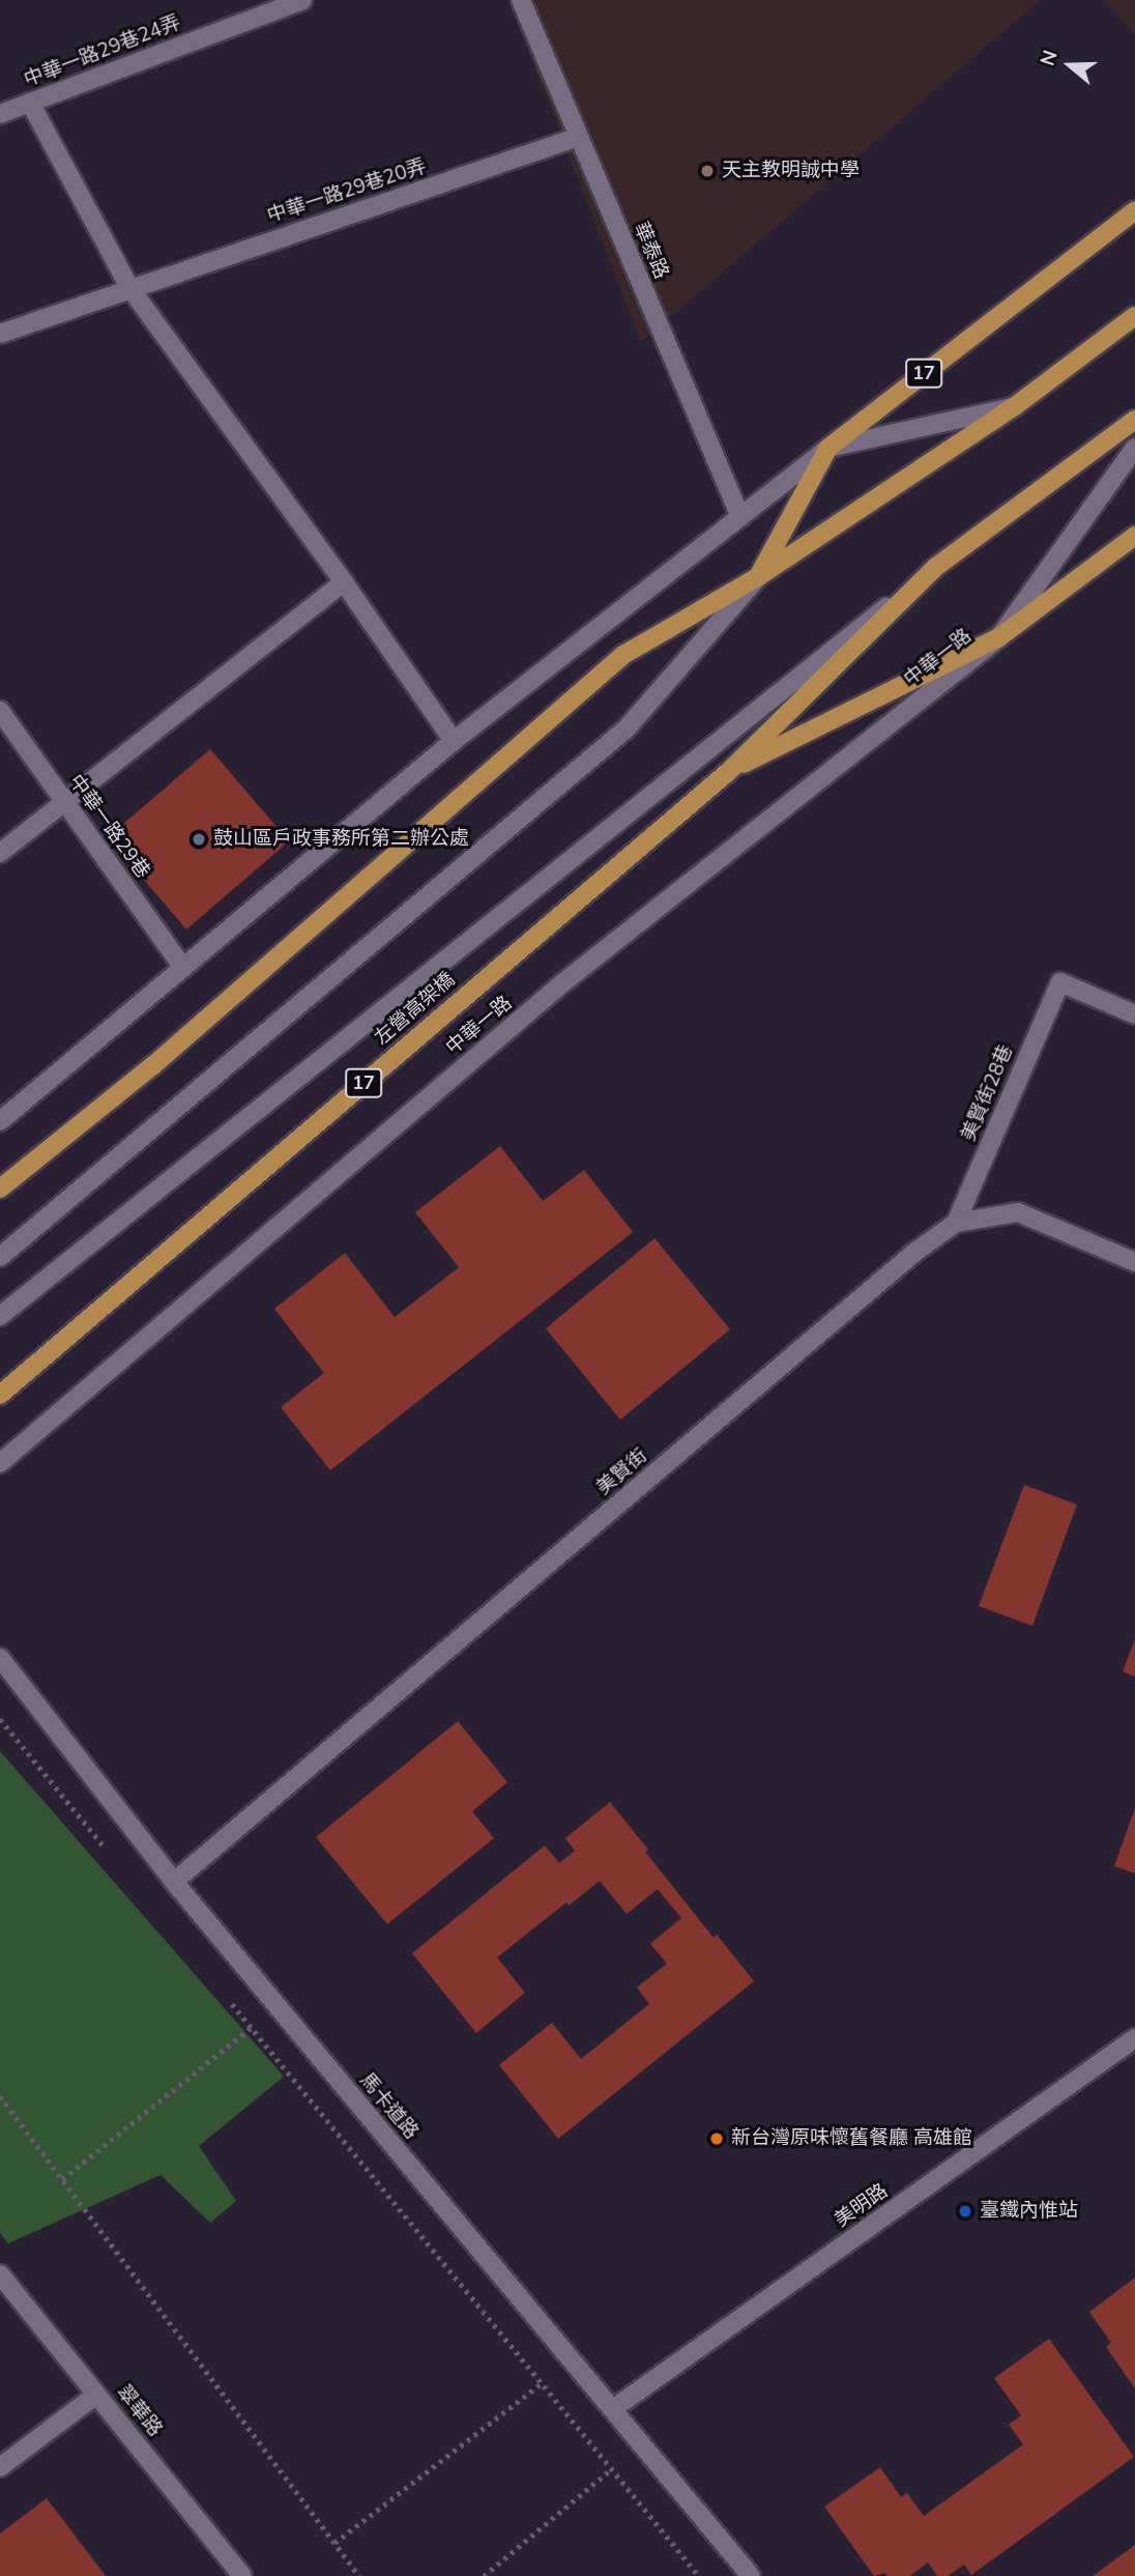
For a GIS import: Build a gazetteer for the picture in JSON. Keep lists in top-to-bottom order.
{
  "streets": {
    "main road": ["17", "中華一路", "左營高架橋"],
    "street": [
      "中華一路29巷24弄",
      "中華一路29巷20弄",
      "華泰路",
      "中華一路29巷",
      "美賢街28巷",
      "美賢街",
      "馬卡道路",
      "美明路",
      "翠華路"
    ]
  },
  "crossings": [
    ["中華一路29巷20弄", "華泰路"],
    ["17", "中華一路"],
    ["17", "左營高架橋"],
    ["中華一路", "左營高架橋"],
    ["美賢街28巷", "美賢街"],
    ["美賢街", "馬卡道路"],
    ["馬卡道路", "美明路"]
  ],
  "places": [
    "天主教明誠中學",
    "鼓山區戶政事務所第二辦公處",
    "新台灣原味懷舊餐廳 高雄館",
    "臺鐵內惟站"
  ],
  "north": "left"
}
